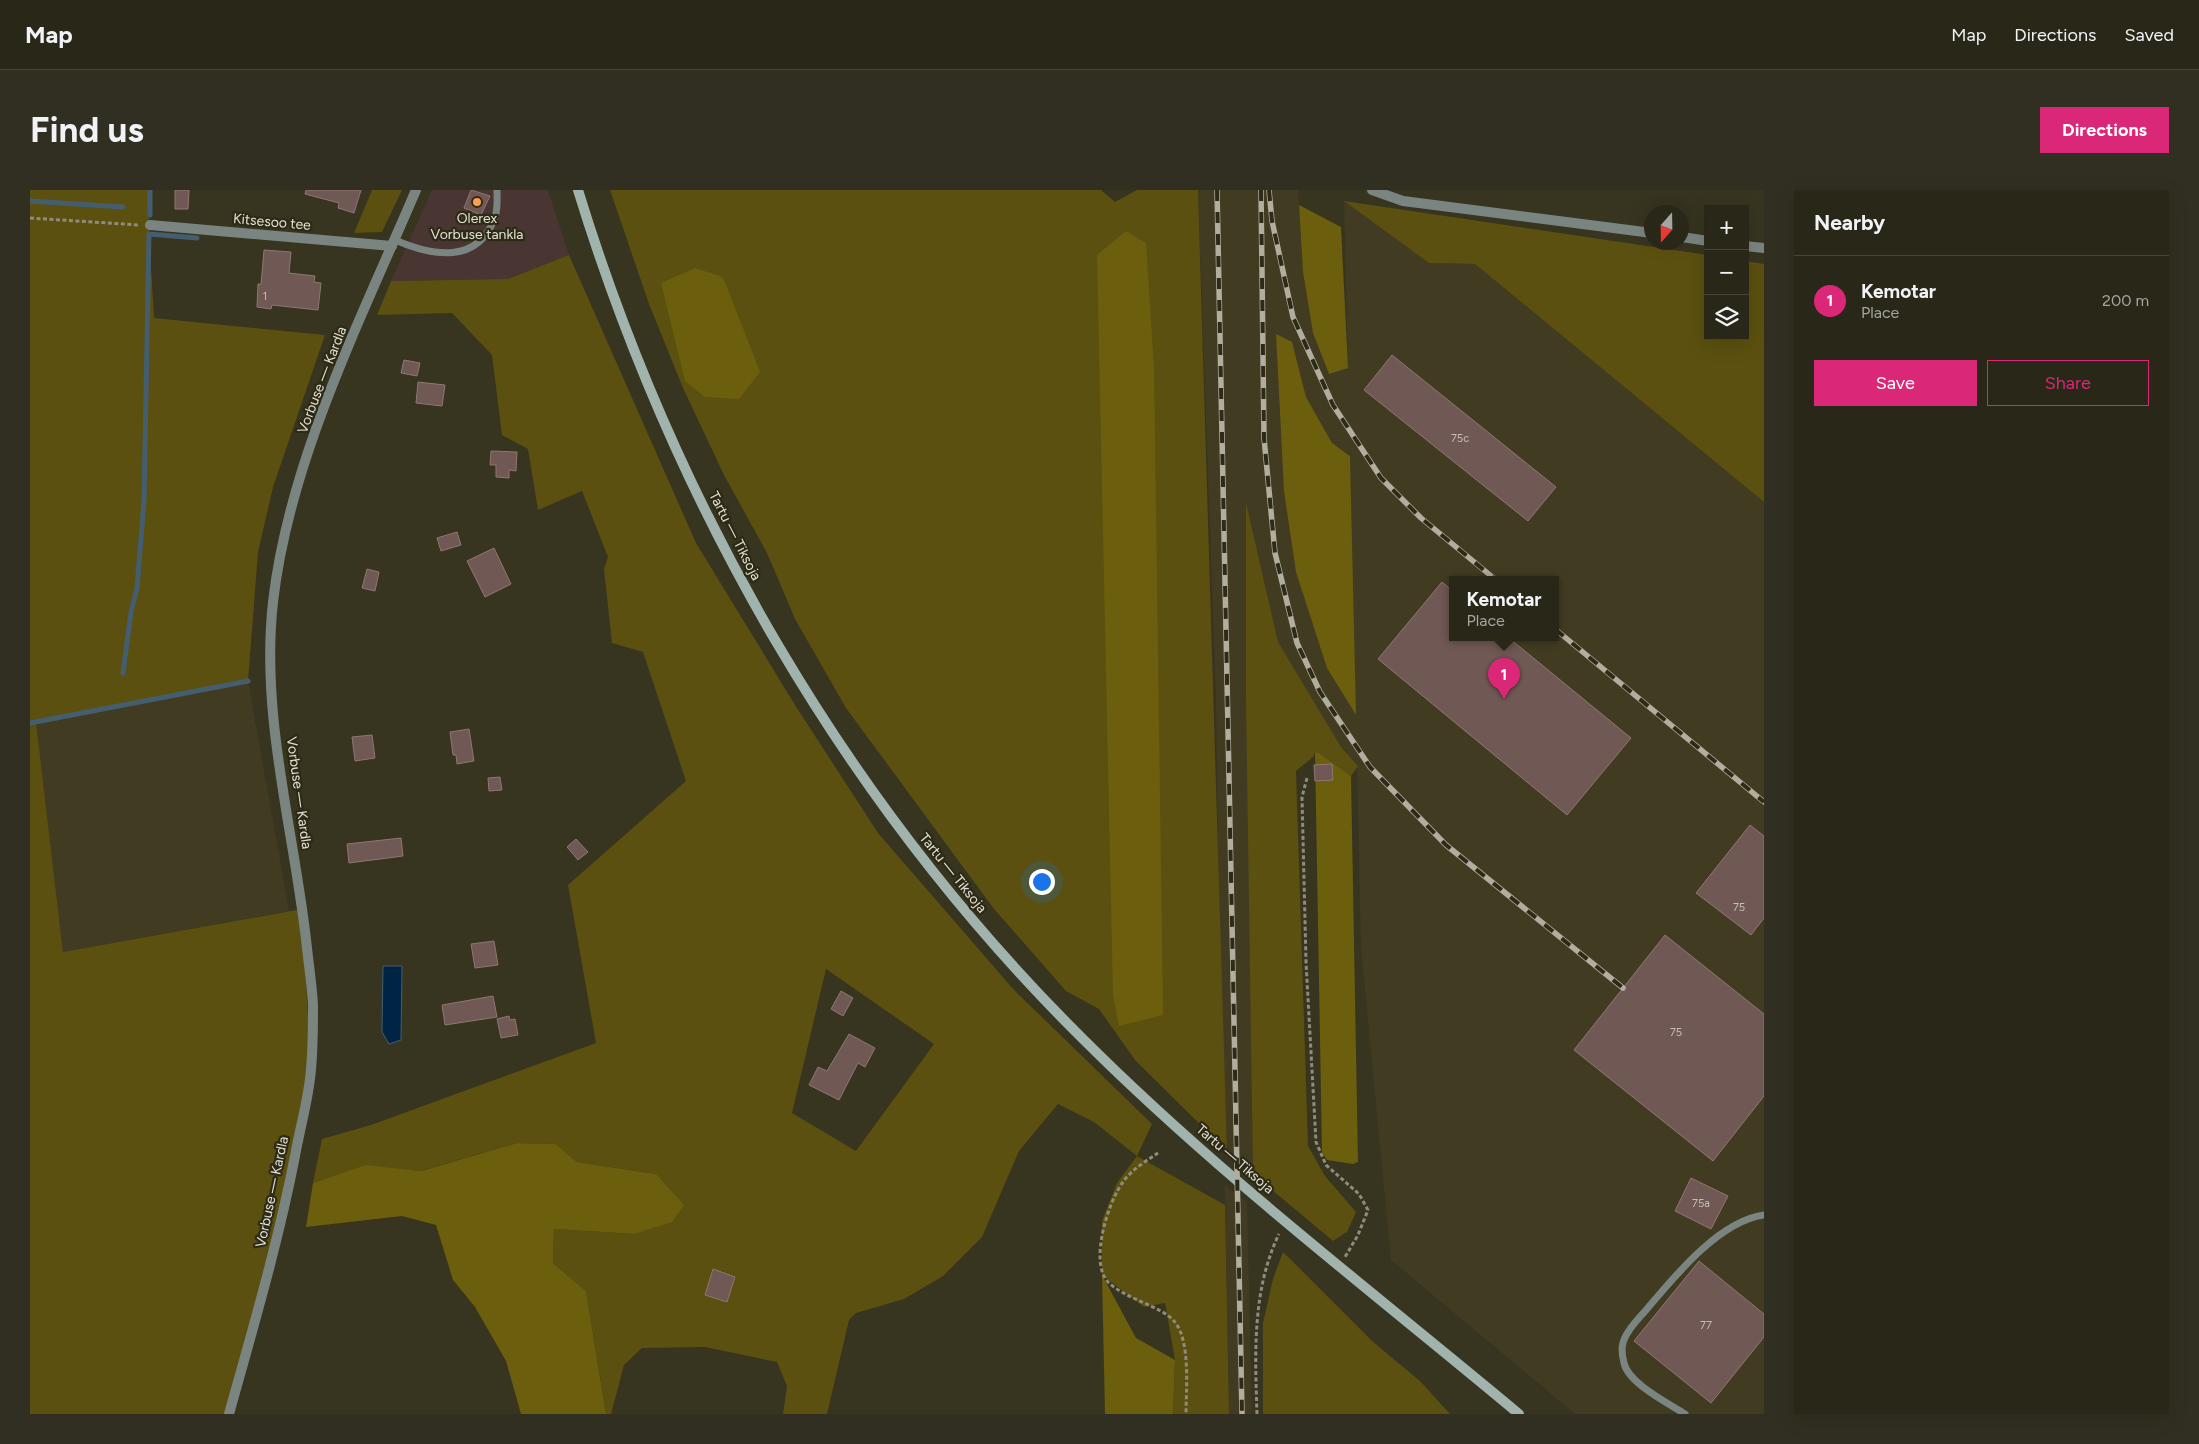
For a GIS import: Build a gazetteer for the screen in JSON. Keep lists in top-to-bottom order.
{
  "streets": {
    "main road": ["Tartu — Tiksoja"],
    "street": ["Kitsesoo tee", "Vorbuse — Kardla"]
  },
  "crossings": [
    ["Kitsesoo tee", "Vorbuse — Kardla"]
  ],
  "places": ["Olerex Vorbuse tankla"],
  "house_numbers": [
    "1",
    "75c",
    "75",
    "75",
    "75a",
    "77"
  ],
  "north": "bottom",
  "page": {
    "header": "Map",
    "nav": ["Map", "Directions", "Saved"],
    "buttons": [
      "Directions",
      ["Save", "Share"]
    ],
    "title": "Find us",
    "heading": "Nearby",
    "map_buttons": ["+", "−"],
    "list": [
      {
        "mark": "1",
        "name": "Kemotar",
        "note": "Place",
        "value": "200 m"
      }
    ],
    "popup": ["Kemotar", "Place"],
    "pins": "1"
  }
}
